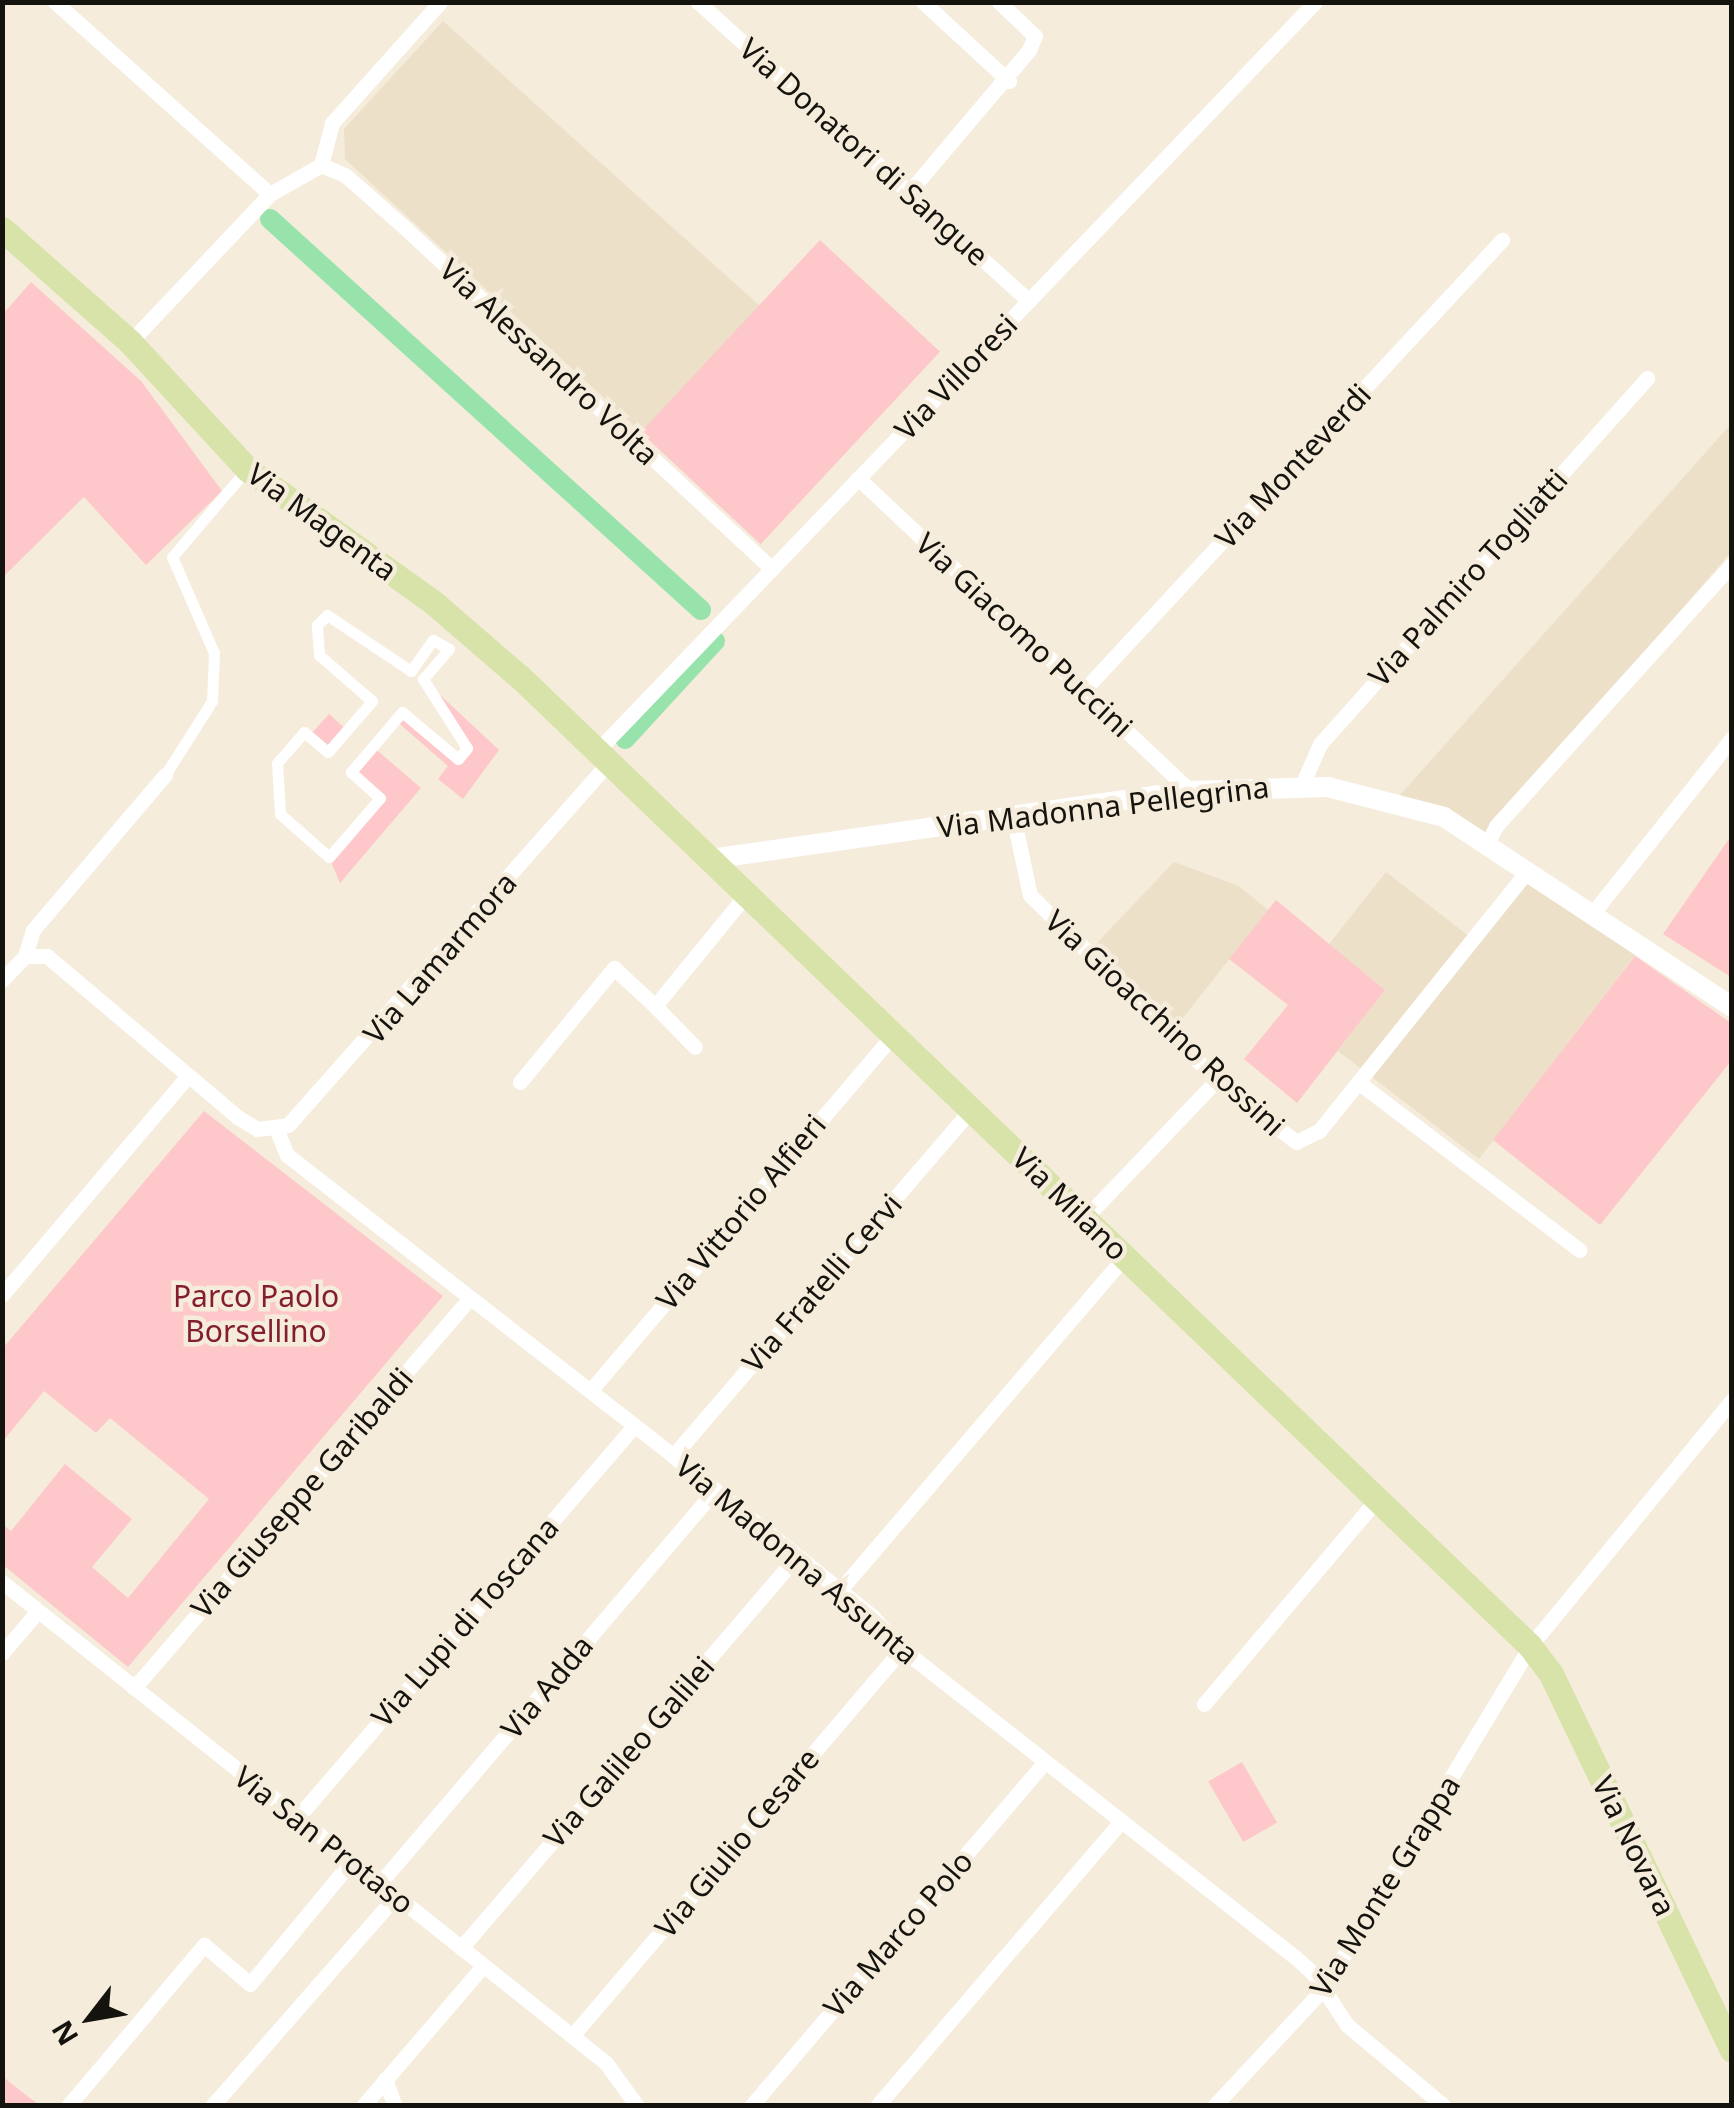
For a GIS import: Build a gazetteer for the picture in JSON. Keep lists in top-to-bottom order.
{
  "streets": {
    "main road": ["Via Magenta", "Via Milano", "Via Novara"],
    "street": [
      "Via Donatori di Sangue",
      "Via Alessandro Volta",
      "Via Villoresi",
      "Via Monteverdi",
      "Via Palmiro Togliatti",
      "Via Giacomo Puccini",
      "Via Madonna Pellegrina",
      "Via Lamarmora",
      "Via Gioacchino Rossini",
      "Via Vittorio Alfieri",
      "Via Fratelli Cervi",
      "Via Giuseppe Garibaldi",
      "Via Madonna Assunta",
      "Via Lupi di Toscana",
      "Via Adda",
      "Via Galileo Galilei",
      "Via San Protaso",
      "Via Giulio Cesare",
      "Via Monte Grappa",
      "Via Marco Polo"
    ]
  },
  "crossings": [
    ["Via Donatori di Sangue", "Via Villoresi"],
    ["Via Alessandro Volta", "Via Villoresi"],
    ["Via Villoresi", "Via Magenta"],
    ["Via Villoresi", "Via Giacomo Puccini"],
    ["Via Villoresi", "Via Lamarmora"],
    ["Via Villoresi", "Via Milano"],
    ["Via Monteverdi", "Via Giacomo Puccini"],
    ["Via Magenta", "Via Lamarmora"],
    ["Via Magenta", "Via Milano"],
    ["Via Palmiro Togliatti", "Via Madonna Pellegrina"],
    ["Via Giacomo Puccini", "Via Madonna Pellegrina"],
    ["Via Madonna Pellegrina", "Via Gioacchino Rossini"],
    ["Via Madonna Pellegrina", "Via Milano"],
    ["Via Lamarmora", "Via Milano"],
    ["Via Lamarmora", "Via Madonna Assunta"],
    ["Via Milano", "Via Vittorio Alfieri"],
    ["Via Milano", "Via Fratelli Cervi"],
    ["Via Milano", "Via Novara"],
    ["Via Milano", "Via Monte Grappa"],
    ["Via Vittorio Alfieri", "Via Madonna Assunta"],
    ["Via Fratelli Cervi", "Via Madonna Assunta"],
    ["Via Giuseppe Garibaldi", "Via Madonna Assunta"],
    ["Via Giuseppe Garibaldi", "Via San Protaso"],
    ["Via Madonna Assunta", "Via Lupi di Toscana"],
    ["Via Madonna Assunta", "Via Adda"],
    ["Via Madonna Assunta", "Via Galileo Galilei"],
    ["Via Madonna Assunta", "Via Giulio Cesare"],
    ["Via Madonna Assunta", "Via Monte Grappa"],
    ["Via Madonna Assunta", "Via Marco Polo"],
    ["Via Lupi di Toscana", "Via San Protaso"],
    ["Via Adda", "Via San Protaso"],
    ["Via Galileo Galilei", "Via San Protaso"],
    ["Via San Protaso", "Via Giulio Cesare"],
    ["Via Novara", "Via Monte Grappa"]
  ],
  "parks": ["Parco Paolo Borsellino"],
  "north": "bottom left"
}
